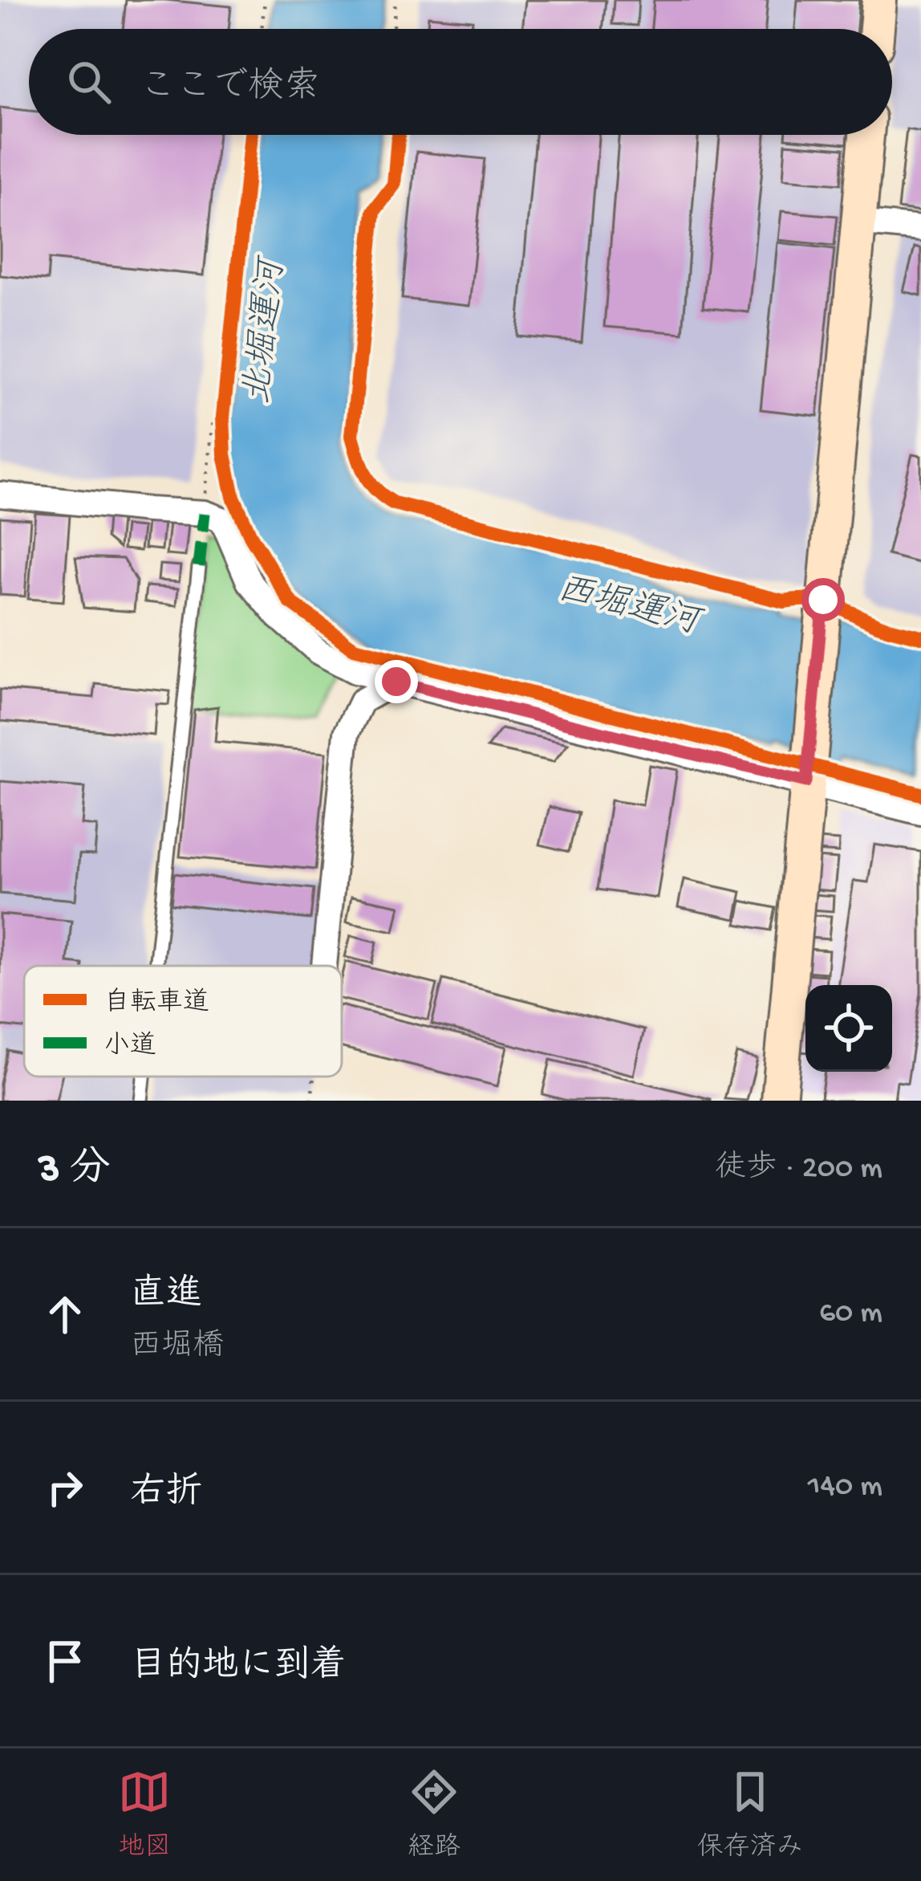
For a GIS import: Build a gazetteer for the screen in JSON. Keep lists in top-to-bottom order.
{
  "water": ["北堀運河", "西堀運河"],
  "legend": ["自転車道", "小道"],
  "page": {
    "search": "ここで検索",
    "heading": ["3 分", "徒歩 · 200 m"],
    "list": [
      ["直進", "西堀橋", "60 m"],
      ["右折", "140 m"],
      "目的地に到着"
    ],
    "nav": ["地図", "経路", "保存済み"]
  }
}
